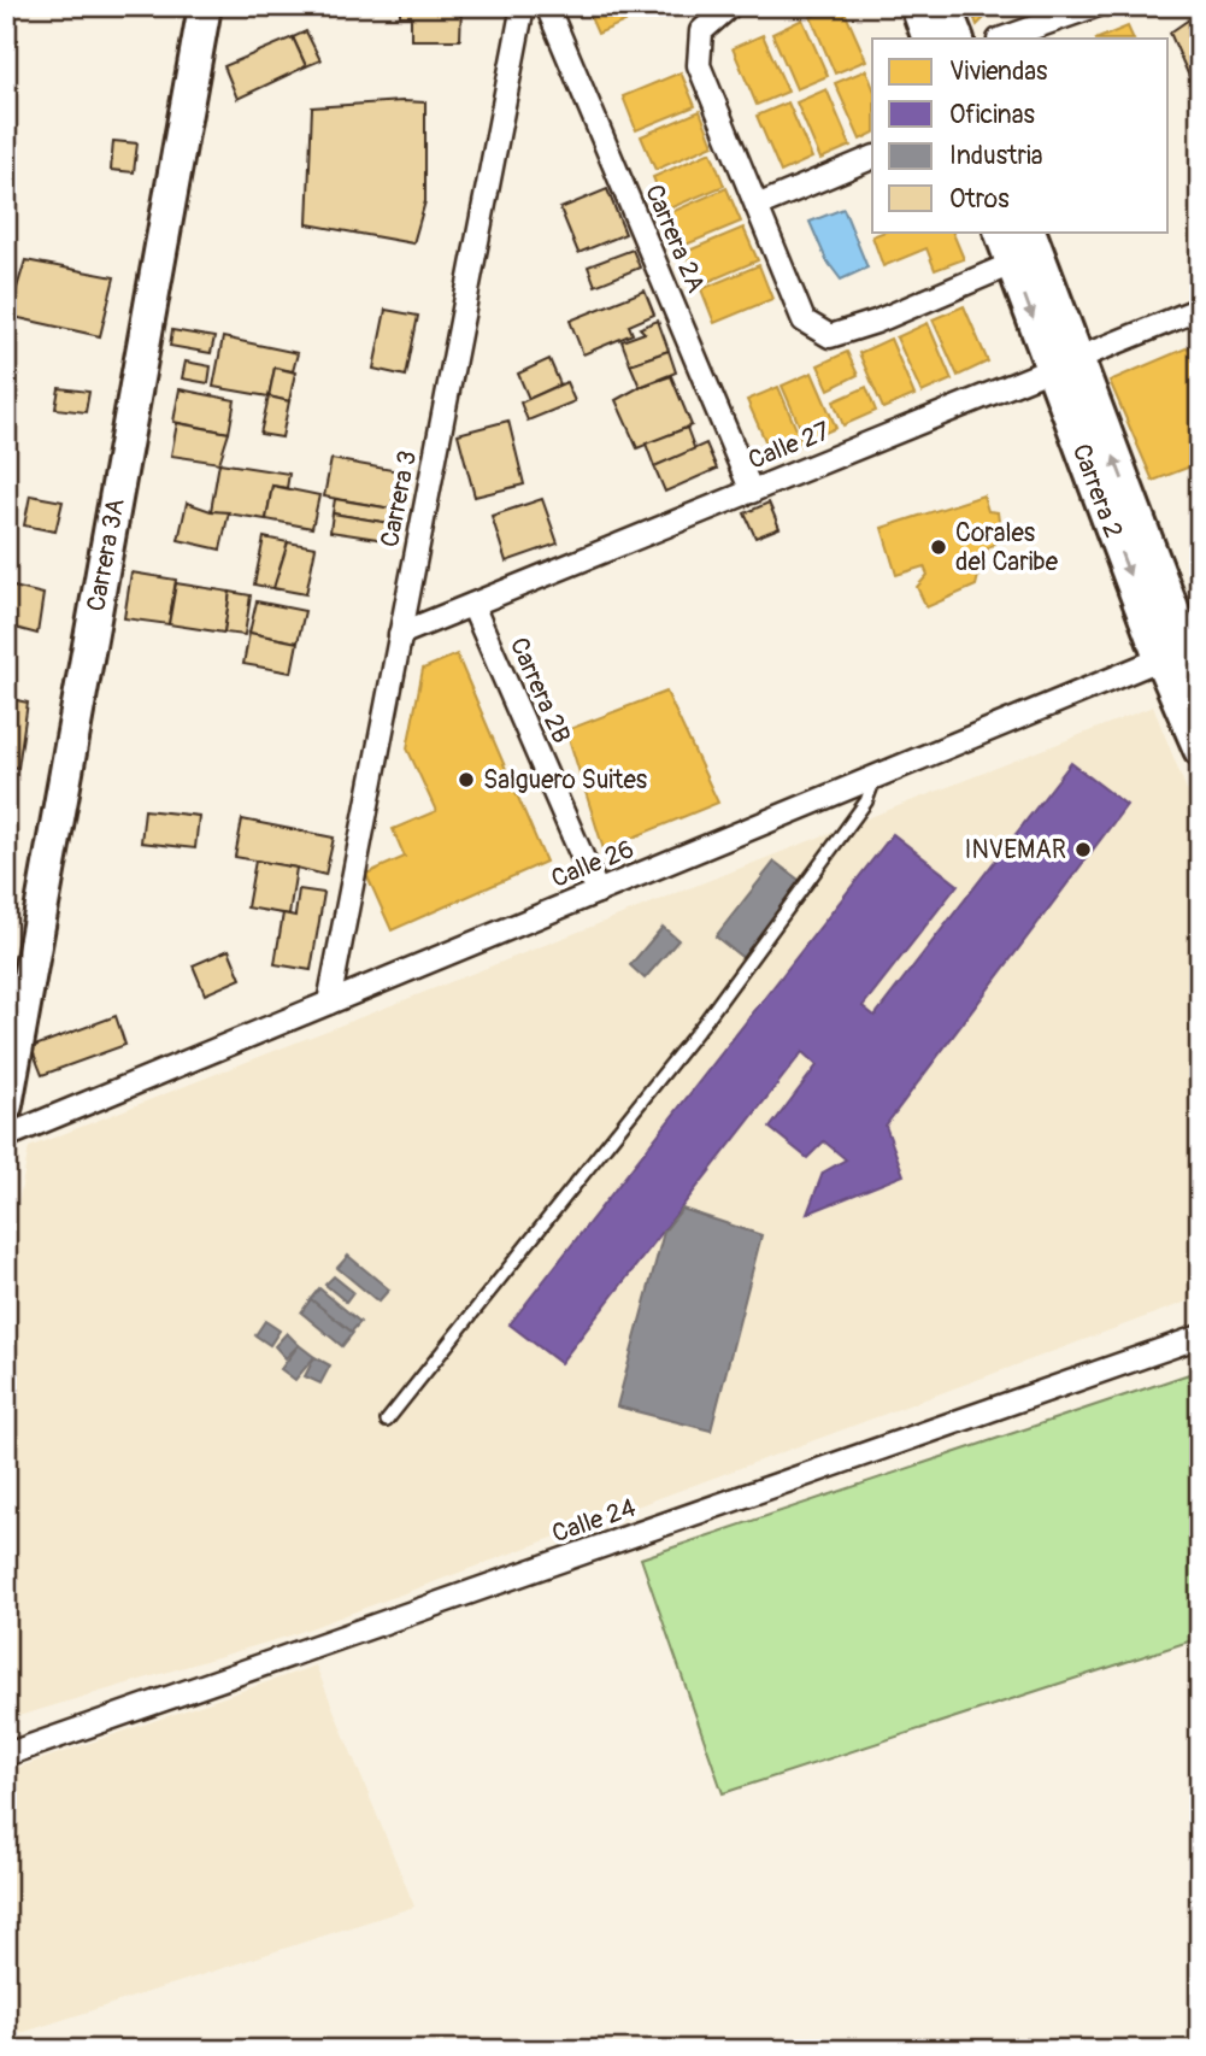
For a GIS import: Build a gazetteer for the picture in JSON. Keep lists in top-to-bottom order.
{
  "streets": {
    "street": [
      "Carrera 2A",
      "Calle 27",
      "Carrera 2",
      "Carrera 3",
      "Carrera 3A",
      "Carrera 2B",
      "Calle 26",
      "Calle 24"
    ]
  },
  "crossings": [
    ["Carrera 2A", "Calle 27"],
    ["Calle 27", "Carrera 2"],
    ["Calle 27", "Carrera 3"],
    ["Calle 27", "Carrera 2B"],
    ["Carrera 2", "Calle 26"],
    ["Carrera 3", "Calle 26"],
    ["Carrera 2B", "Calle 26"]
  ],
  "places": ["Corales del Caribe", "Salguero Suites", "INVEMAR"],
  "legend": [
    "Viviendas",
    "Oficinas",
    "Industria",
    "Otros"
  ]
}
